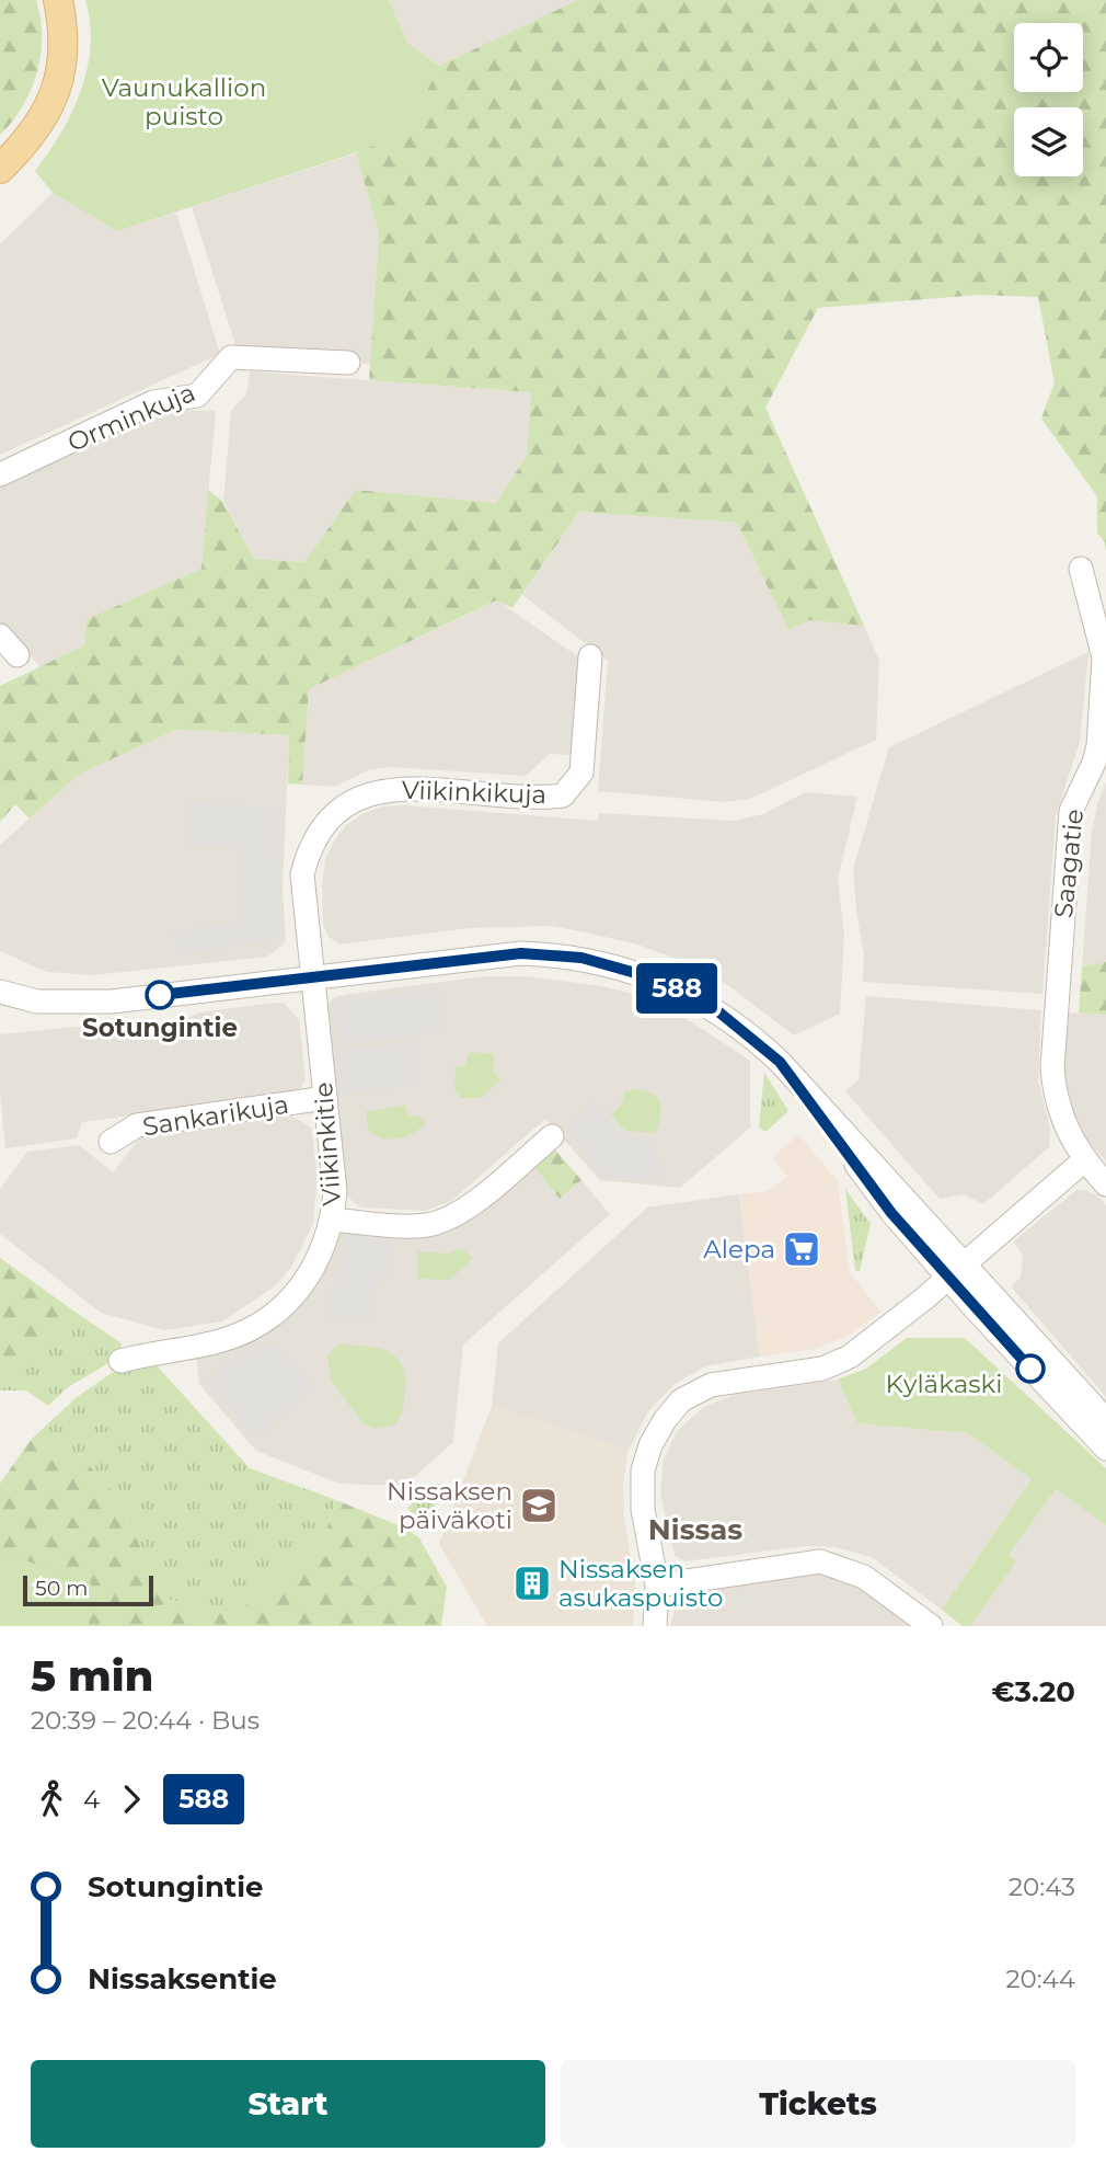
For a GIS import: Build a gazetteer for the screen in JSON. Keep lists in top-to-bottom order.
{
  "streets": {
    "street": [
      "Orminkuja",
      "Viikinkikuja",
      "Saagatie",
      "Sankarikuja",
      "Viikinkitie"
    ]
  },
  "crossings": [
    ["Viikinkikuja", "Viikinkitie"],
    ["Sankarikuja", "Viikinkitie"]
  ],
  "districts": ["Nissas"],
  "parks": ["Vaunukallion puisto", "Kyläkaski"],
  "places": {
    "other": ["Sotungintie"],
    "supermarket": ["Alepa"],
    "school or university": ["Nissaksen päiväkoti"],
    "building": ["Nissaksen asukaspuisto"]
  },
  "lines": ["bus line 588"],
  "scale_bar": "50 m",
  "page": {
    "on_map": "588",
    "scale": "50 m",
    "heading": ["5 min", "20:39 – 20:44 · Bus", "€3.20"],
    "legs": ["4", "588"],
    "list": [
      {
        "name": "Sotungintie",
        "value": "20:43"
      },
      {
        "name": "Nissaksentie",
        "value": "20:44"
      }
    ],
    "buttons": ["Start", "Tickets"]
  }
}
